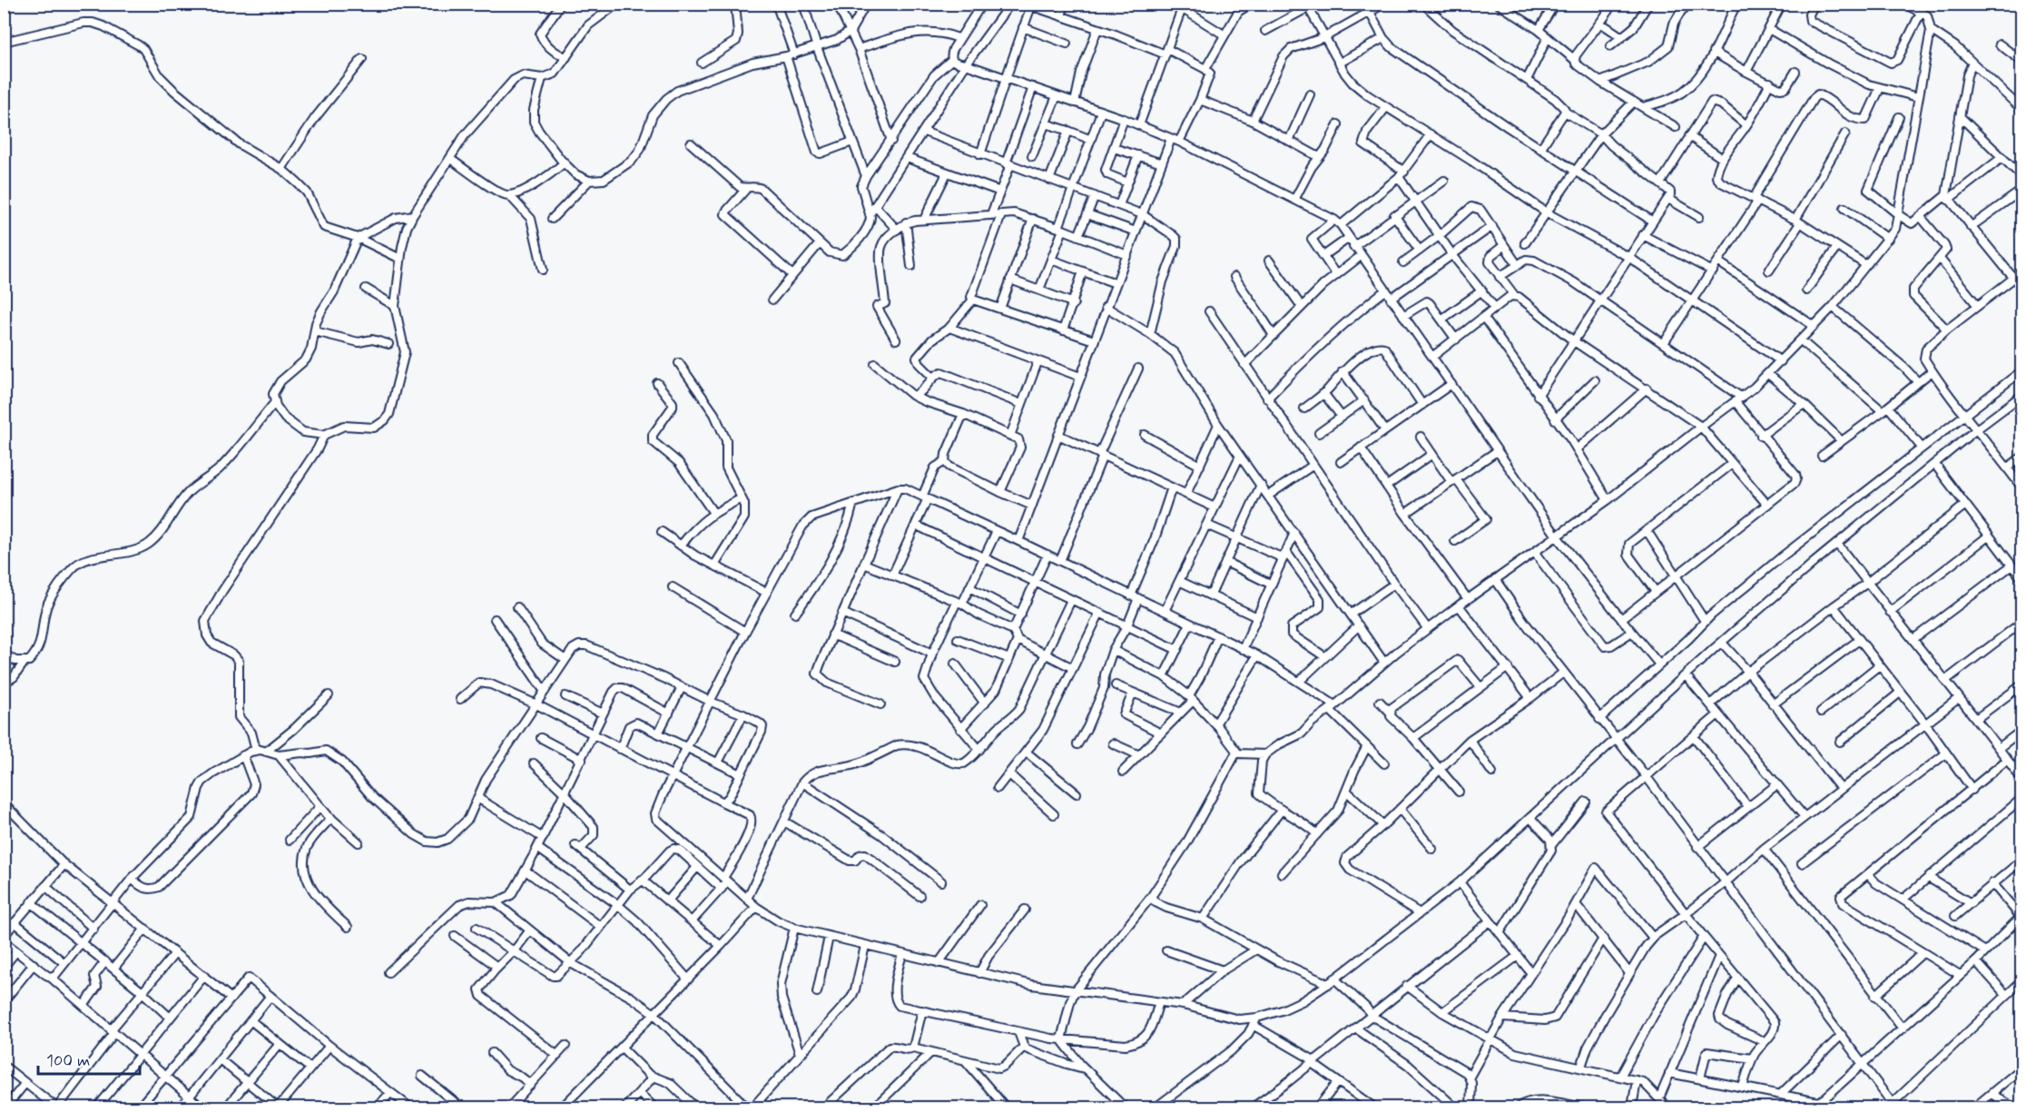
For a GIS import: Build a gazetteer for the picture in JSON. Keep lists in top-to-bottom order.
{
  "scale_bar": "100 m"
}
